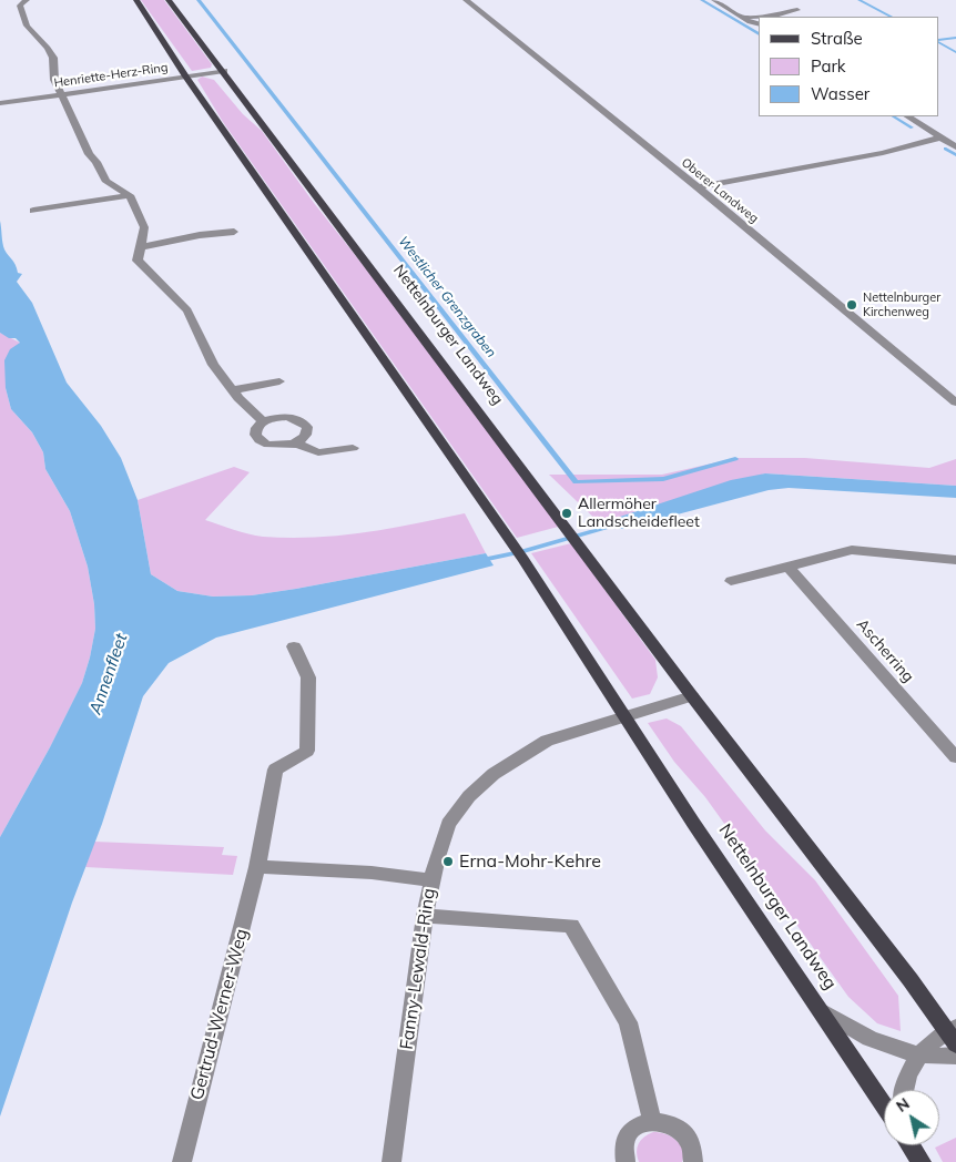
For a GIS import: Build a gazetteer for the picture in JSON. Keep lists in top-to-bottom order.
{
  "streets": {
    "main road": ["Nettelnburger Landweg"],
    "street": [
      "Henriette-Herz-Ring",
      "Oberer Landweg",
      "Ascherring",
      "Fanny-Lewald-Ring",
      "Gertrud-Werner-Weg"
    ]
  },
  "crossings": [
    ["Henriette-Herz-Ring", "Nettelnburger Landweg"],
    ["Nettelnburger Landweg", "Fanny-Lewald-Ring"]
  ],
  "water": ["Westlicher Grenzgraben", "Annenfleet"],
  "places": ["Nettelnburger Kirchenweg", "Allermöher Landscheidefleet", "Erna-Mohr-Kehre"],
  "legend": ["Straße", "Park", "Wasser"],
  "north": "top left"
}
